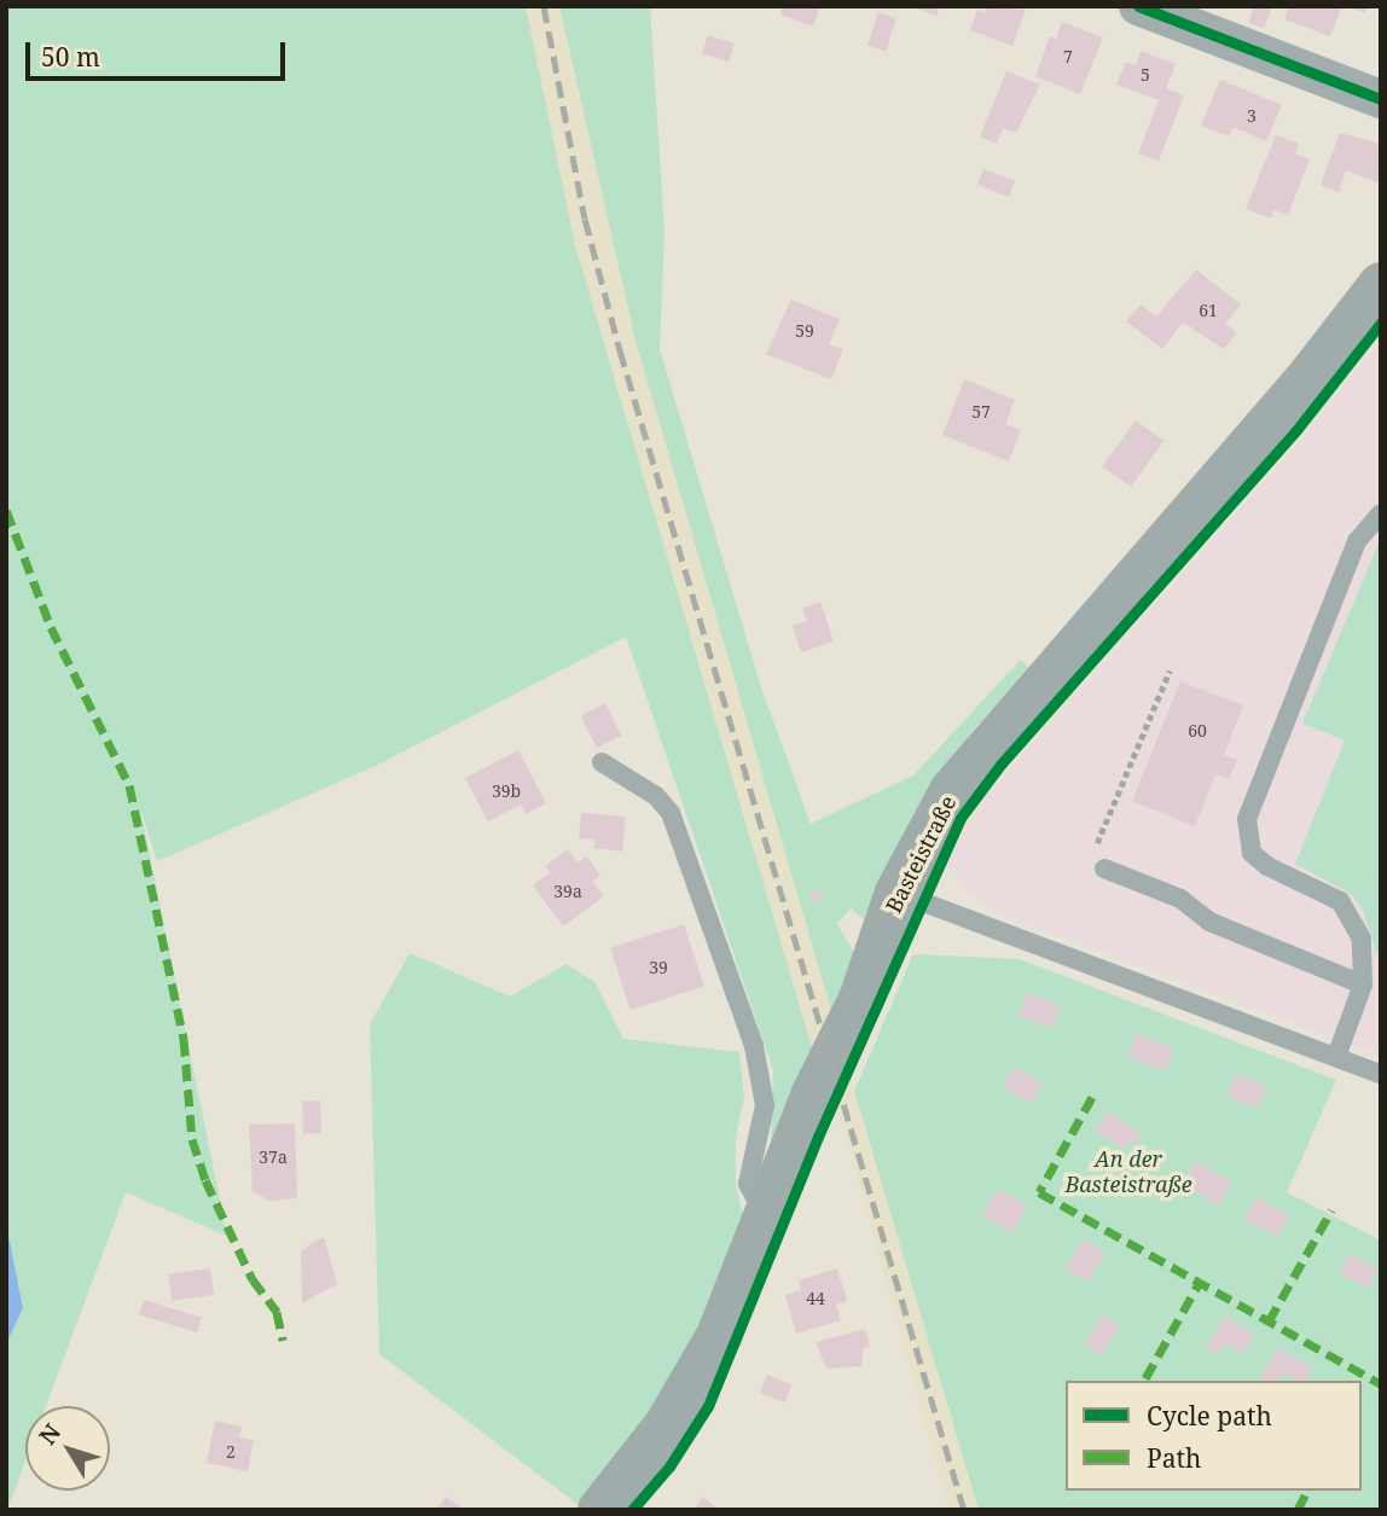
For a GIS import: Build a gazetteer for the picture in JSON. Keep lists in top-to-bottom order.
{
  "streets": {
    "main road": ["Basteistraße"]
  },
  "parks": ["An der Basteistraße"],
  "house_numbers": [
    "7",
    "5",
    "3",
    "61",
    "59",
    "57",
    "60",
    "39b",
    "39a",
    "39",
    "37a",
    "44",
    "2"
  ],
  "legend": ["Cycle path", "Path"],
  "scale_bar": "50 m",
  "north": "top left"
}
